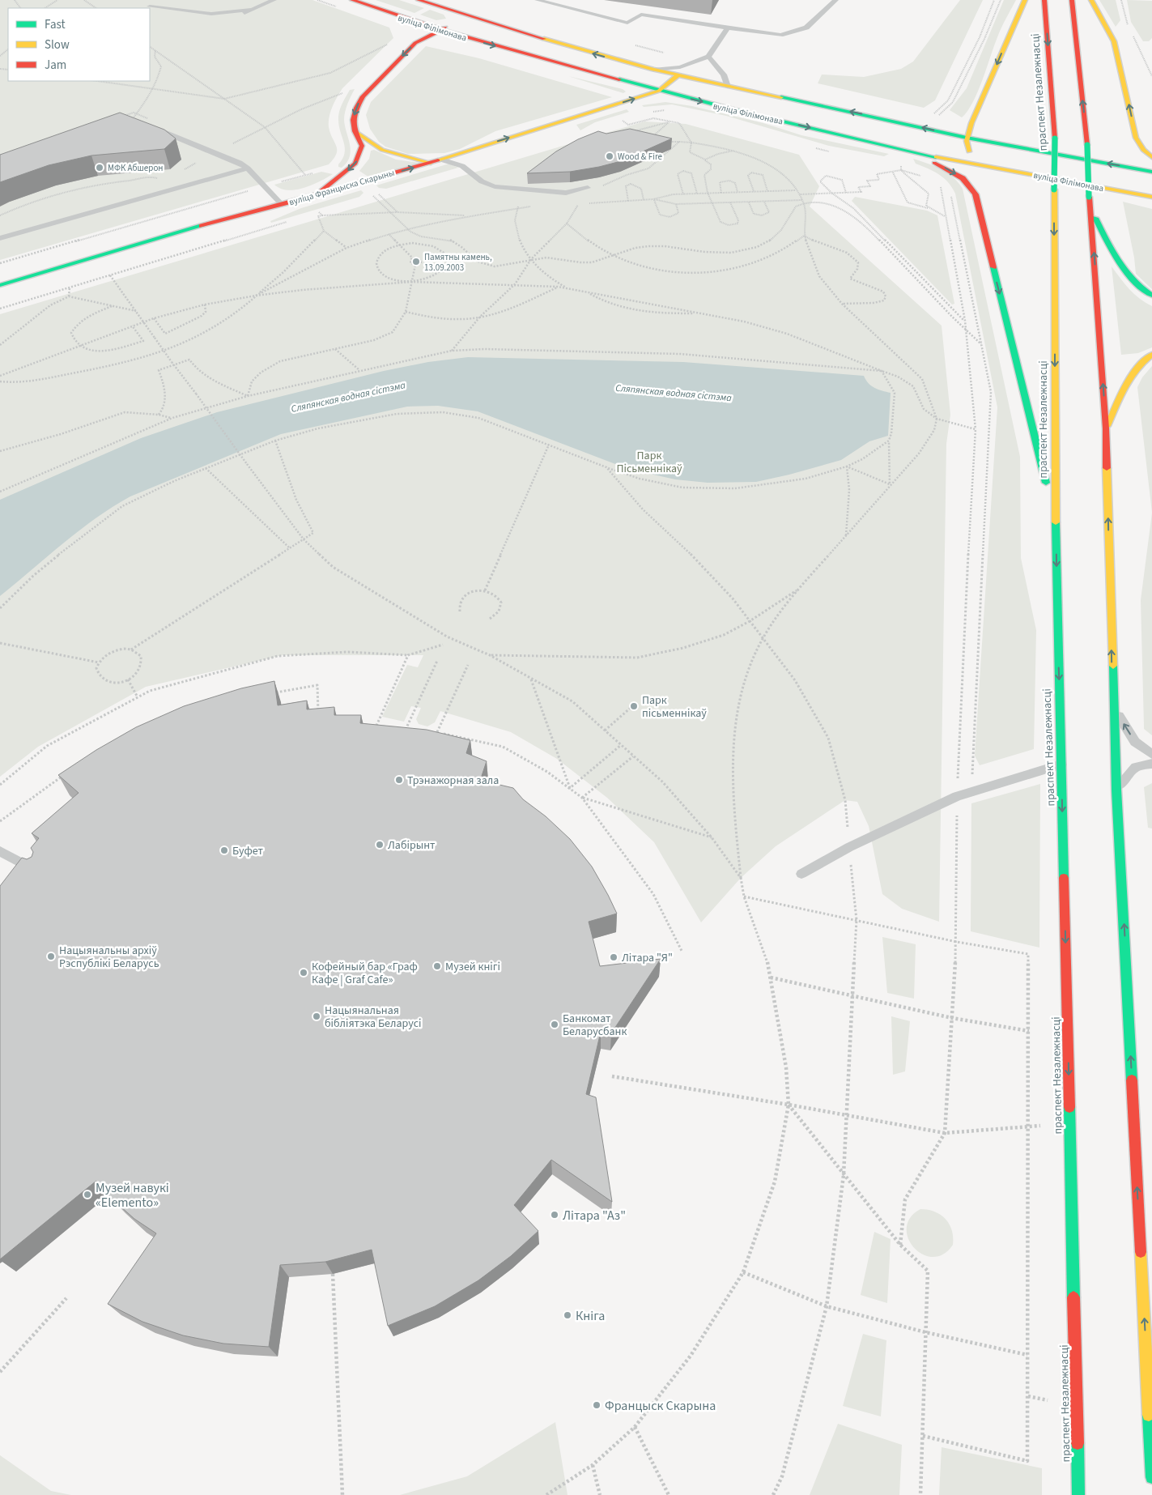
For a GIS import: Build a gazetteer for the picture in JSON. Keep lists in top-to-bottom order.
{
  "streets": {
    "main road": ["вуліца Філімонава", "праспект Незалежнасці", "вуліца Францыска Скарыны"]
  },
  "crossings": [
    ["вуліца Філімонава", "вуліца Францыска Скарыны"]
  ],
  "one_way": ["вуліца Францыска Скарыны"],
  "water": ["Сляпянская водная сістэма"],
  "parks": ["Парк Пісьменнікаў"],
  "places": [
    "Wood & Fire",
    "МФК Абшерон",
    "Памятны камень, 13.09.2003",
    "Парк пісьменнікаў",
    "Трэнажорная зала",
    "Лабірынт",
    "Буфет",
    "Нацыянальны архіў Рэспублікі Беларусь",
    "Літара \"Я\"",
    "Музей кнігі",
    "Кофейный бар «Граф Кафе | Graf Cafe»",
    "Нацыянальная бібліятэка Беларусі",
    "Банкомат Беларусбанк",
    "Музей навукі «Elemento»",
    "Літара \"Аз\"",
    "Кніга",
    "Францыск Скарына"
  ],
  "legend": ["Fast", "Slow", "Jam"]
}
